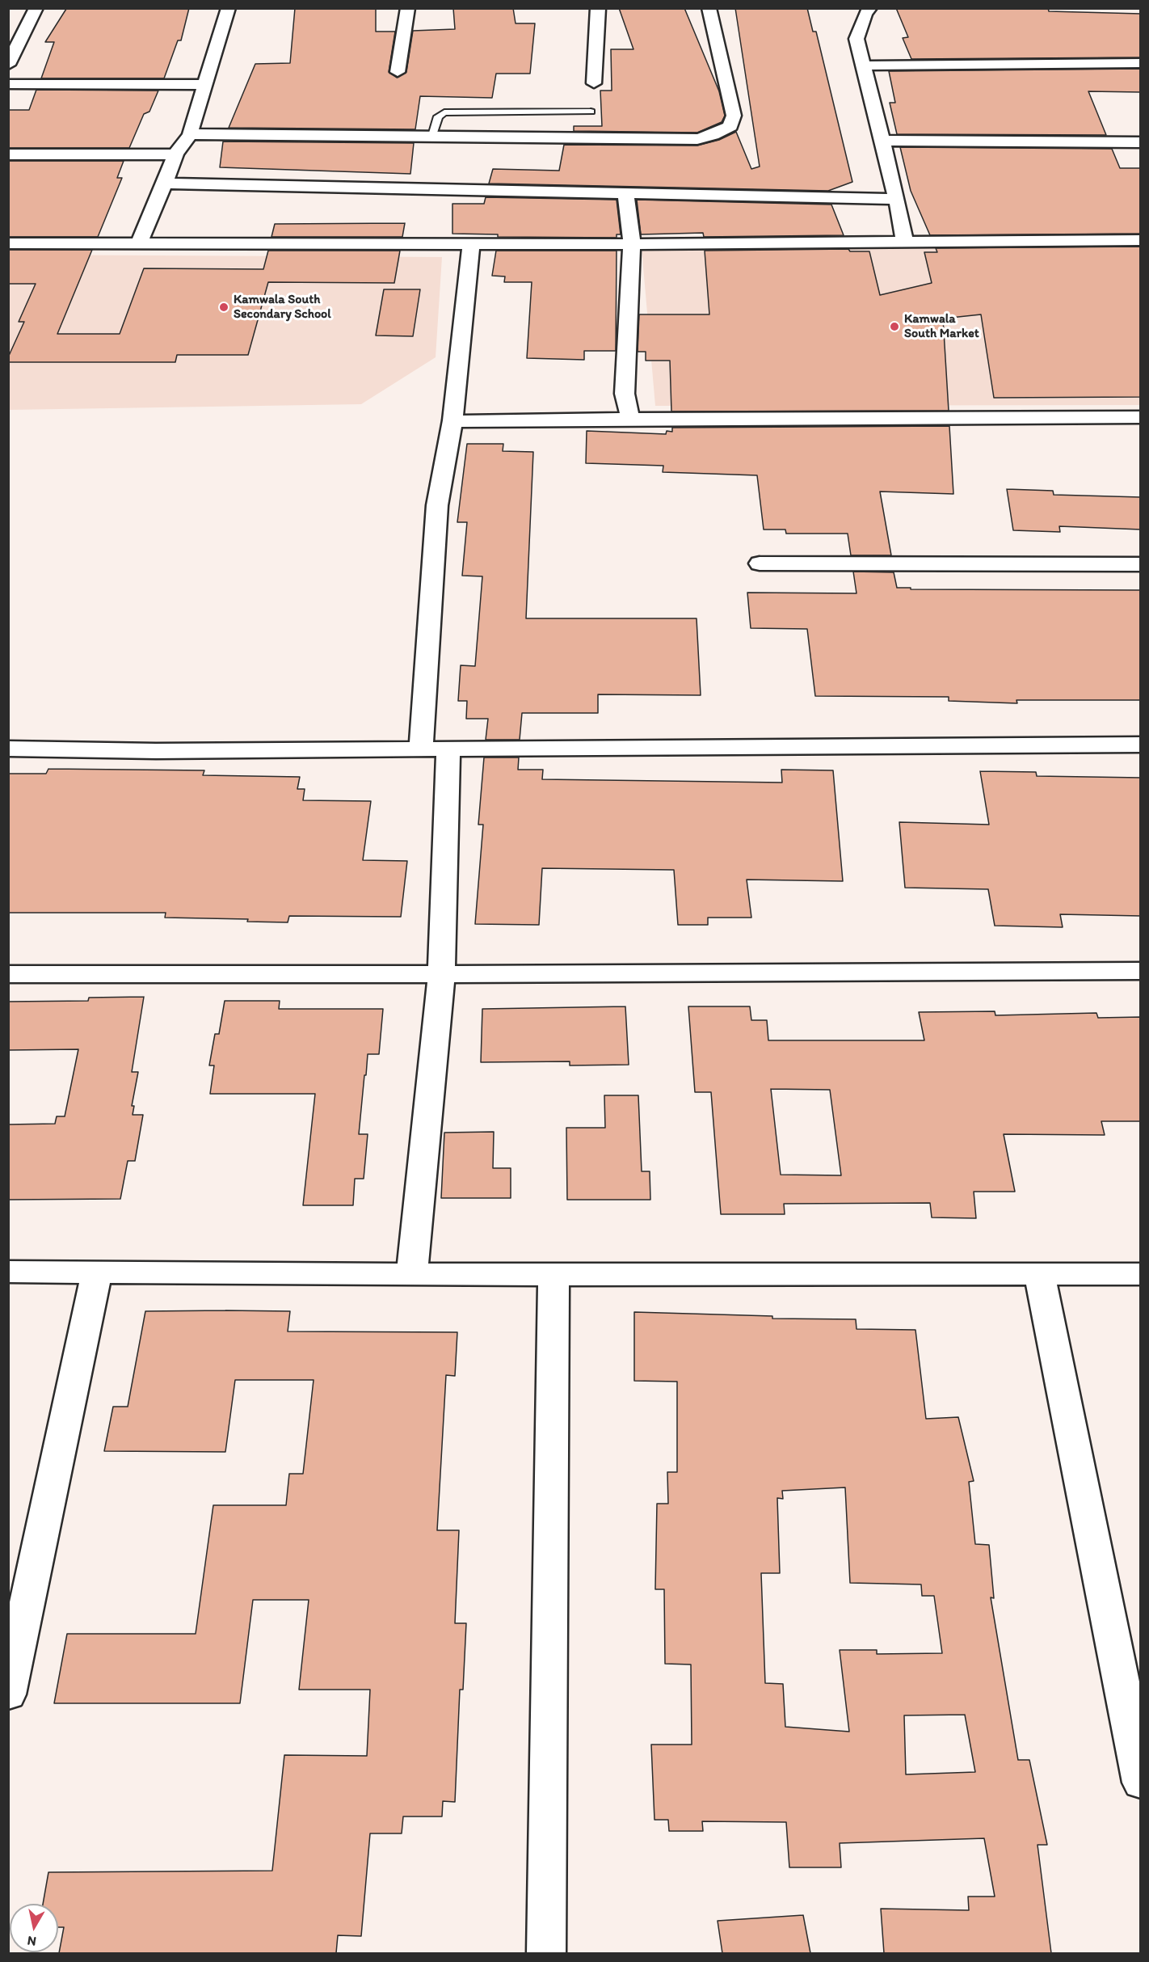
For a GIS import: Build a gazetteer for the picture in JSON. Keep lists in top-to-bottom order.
{
  "places": ["Kamwala South Secondary School", "Kamwala South Market"],
  "north": "bottom"
}
